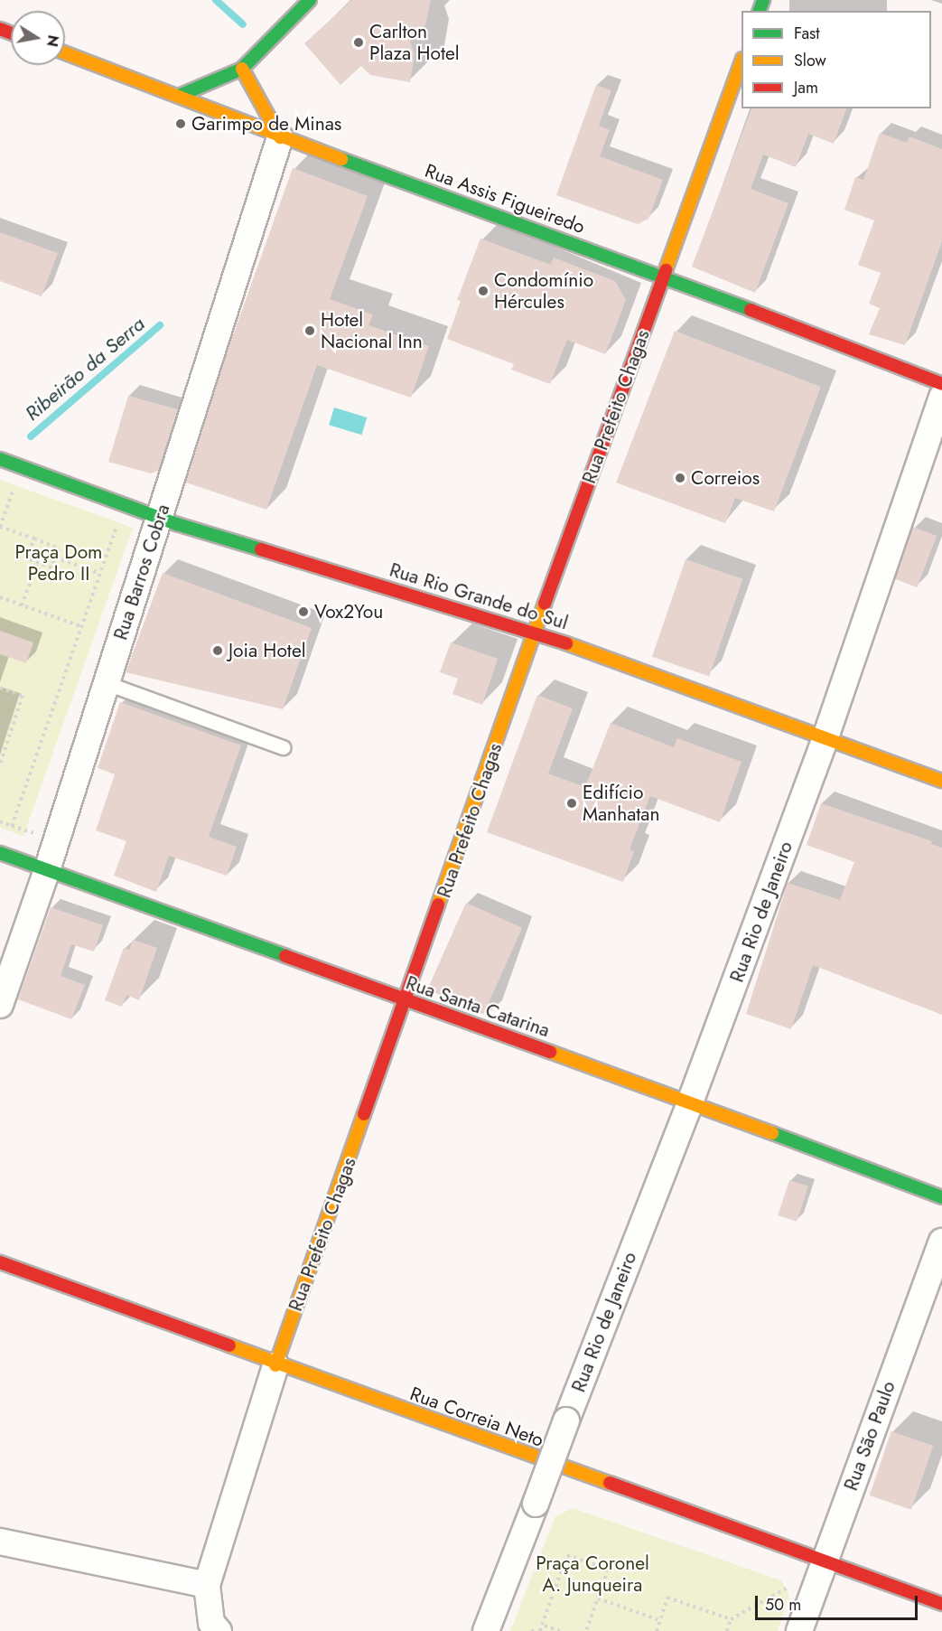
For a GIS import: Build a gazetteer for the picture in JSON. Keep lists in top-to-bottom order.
{
  "streets": {
    "street": [
      "Rua Assis Figueiredo",
      "Rua Prefeito Chagas",
      "Rua Barros Cobra",
      "Rua Rio Grande do Sul",
      "Rua Rio de Janeiro",
      "Rua Santa Catarina",
      "Rua Correia Neto",
      "Rua São Paulo"
    ]
  },
  "crossings": [
    ["Rua Assis Figueiredo", "Rua Prefeito Chagas"],
    ["Rua Assis Figueiredo", "Rua Barros Cobra"],
    ["Rua Prefeito Chagas", "Rua Rio Grande do Sul"],
    ["Rua Prefeito Chagas", "Rua Santa Catarina"],
    ["Rua Prefeito Chagas", "Rua Correia Neto"],
    ["Rua Barros Cobra", "Rua Rio Grande do Sul"],
    ["Rua Barros Cobra", "Rua Santa Catarina"],
    ["Rua Rio Grande do Sul", "Rua Rio de Janeiro"],
    ["Rua Rio de Janeiro", "Rua Santa Catarina"],
    ["Rua Correia Neto", "Rua São Paulo"]
  ],
  "water": ["Ribeirão da Serra"],
  "parks": ["Praça Dom Pedro II", "Praça Coronel A. Junqueira"],
  "places": [
    "Carlton Plaza Hotel",
    "Garimpo de Minas",
    "Condomínio Hércules",
    "Hotel Nacional Inn",
    "Correios",
    "Vox2You",
    "Joia Hotel",
    "Edifício Manhatan"
  ],
  "legend": ["Fast", "Slow", "Jam"],
  "scale_bar": "50 m",
  "north": "right"
}
